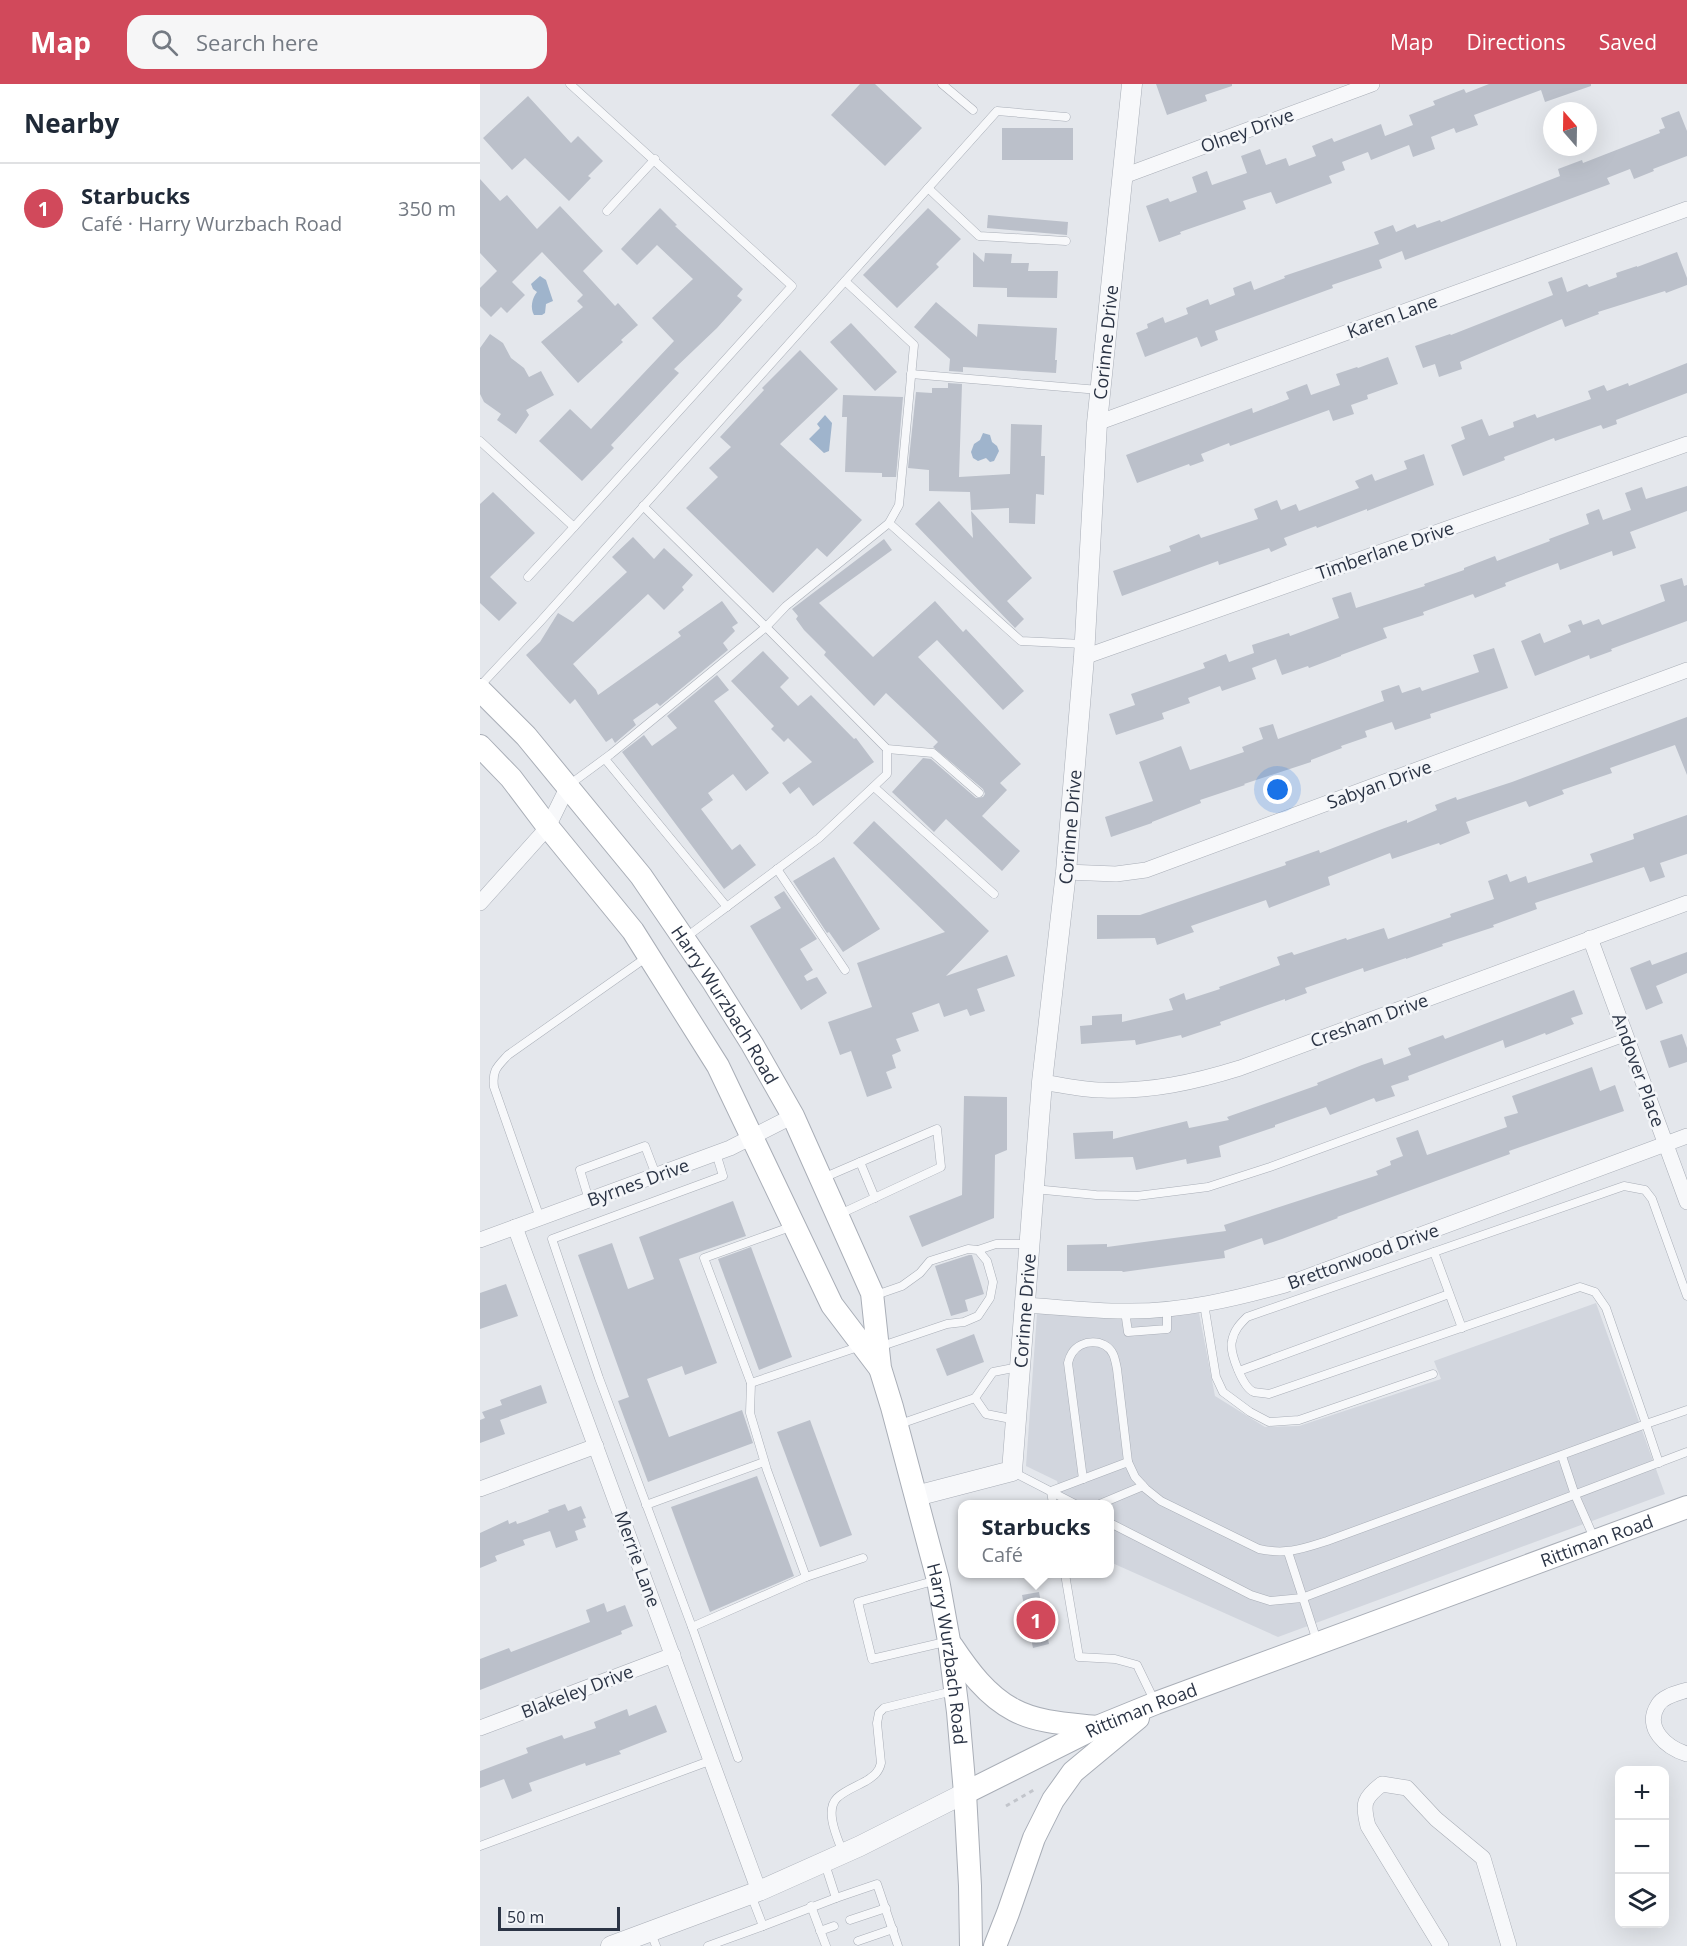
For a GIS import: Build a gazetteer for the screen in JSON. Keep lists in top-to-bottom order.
{
  "streets": {
    "main road": ["Harry Wurzbach Road", "Rittiman Road"],
    "street": [
      "Olney Drive",
      "Karen Lane",
      "Corinne Drive",
      "Timberlane Drive",
      "Sabyan Drive",
      "Cresham Drive",
      "Andover Place",
      "Byrnes Drive",
      "Brettonwood Drive",
      "Merrie Lane",
      "Blakeley Drive"
    ]
  },
  "crossings": [
    ["Olney Drive", "Corinne Drive"],
    ["Karen Lane", "Corinne Drive"],
    ["Corinne Drive", "Timberlane Drive"],
    ["Corinne Drive", "Sabyan Drive"],
    ["Corinne Drive", "Cresham Drive"],
    ["Corinne Drive", "Brettonwood Drive"],
    ["Harry Wurzbach Road", "Byrnes Drive"],
    ["Harry Wurzbach Road", "Rittiman Road"],
    ["Cresham Drive", "Andover Place"],
    ["Andover Place", "Brettonwood Drive"],
    ["Byrnes Drive", "Merrie Lane"],
    ["Rittiman Road", "Merrie Lane"],
    ["Merrie Lane", "Blakeley Drive"]
  ],
  "scale_bar": "50 m",
  "north": "top",
  "page": {
    "header": "Map",
    "search": "Search here",
    "nav": ["Map", "Directions", "Saved"],
    "heading": "Nearby",
    "list": [
      {
        "mark": "1",
        "name": "Starbucks",
        "note": "Café · Harry Wurzbach Road",
        "value": "350 m"
      }
    ],
    "popup": ["Starbucks", "Café"],
    "pins": "1",
    "map_buttons": ["+", "−"],
    "scale": "50 m"
  }
}
